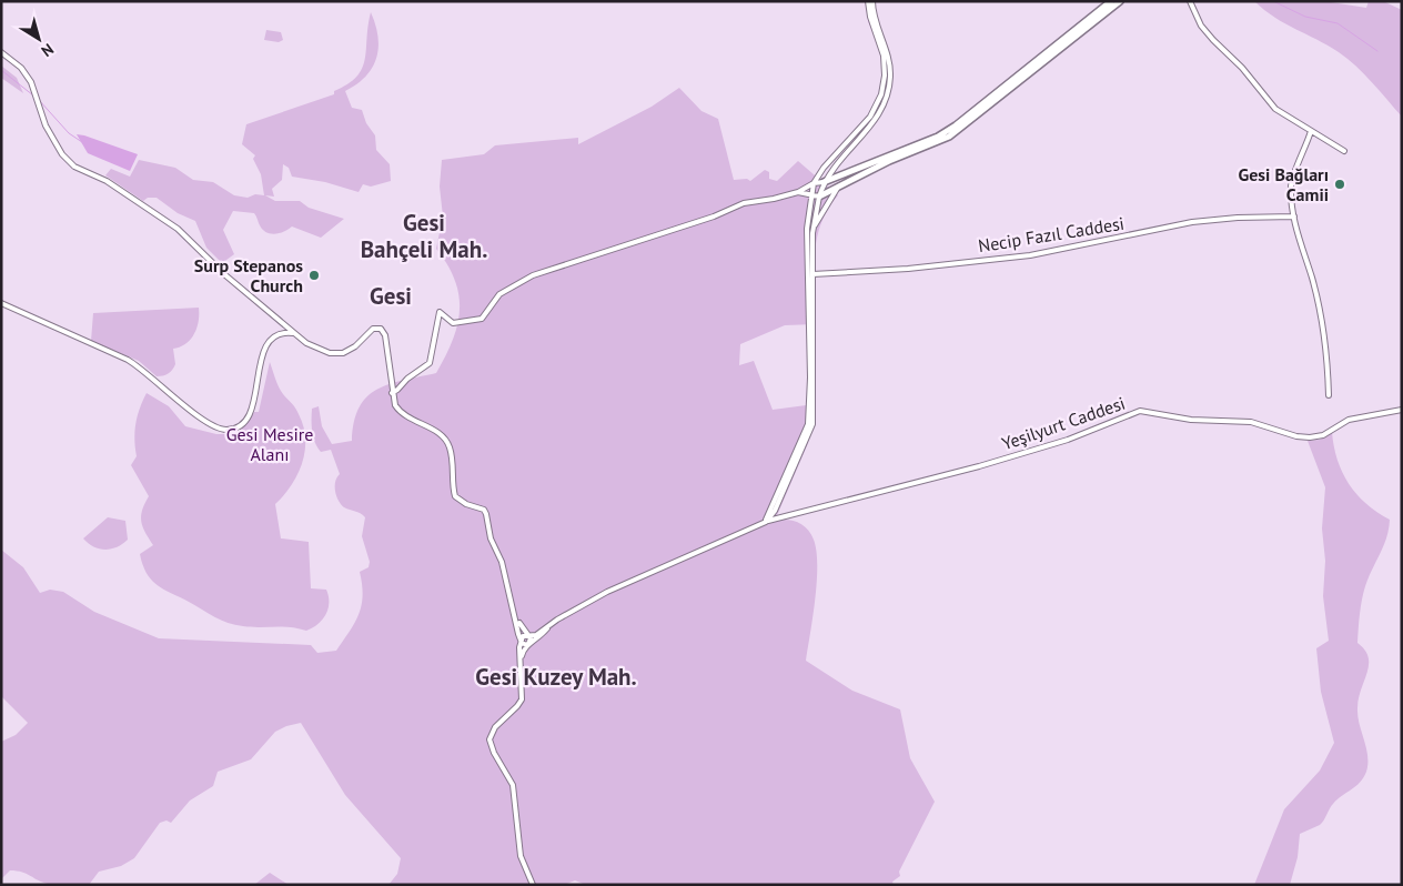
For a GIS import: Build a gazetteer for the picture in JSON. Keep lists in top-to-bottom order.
{
  "streets": {
    "street": ["Necip Fazıl Caddesi", "Yeşilyurt Caddesi"]
  },
  "districts": ["Gesi Bahçeli Mah.", "Gesi", "Gesi Kuzey Mah."],
  "parks": ["Gesi Mesire Alanı"],
  "places": ["Gesi Bağları Camii", "Surp Stepanos Church"],
  "north": "bottom right"
}
